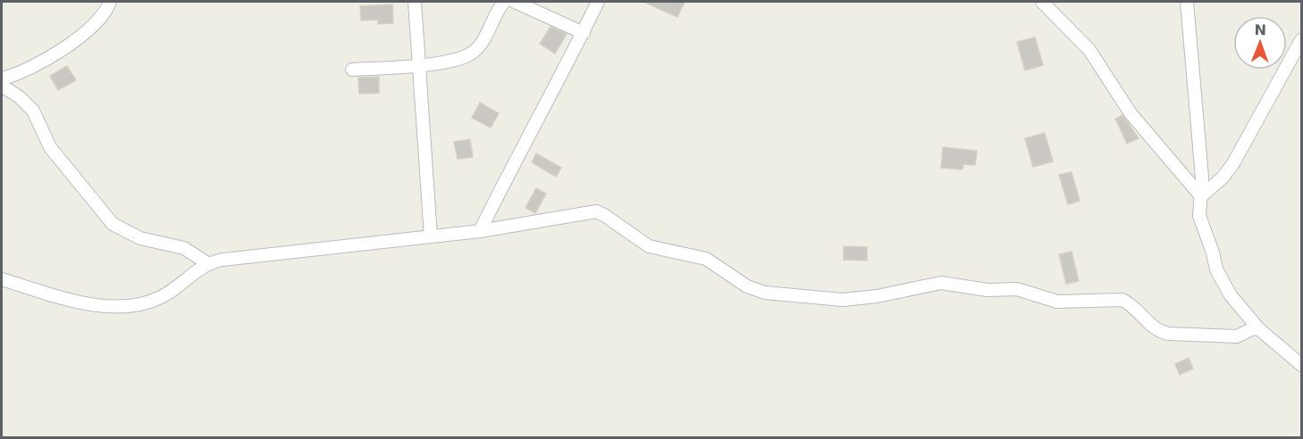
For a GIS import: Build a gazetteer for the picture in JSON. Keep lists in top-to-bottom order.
{
  "north": "top"
}
